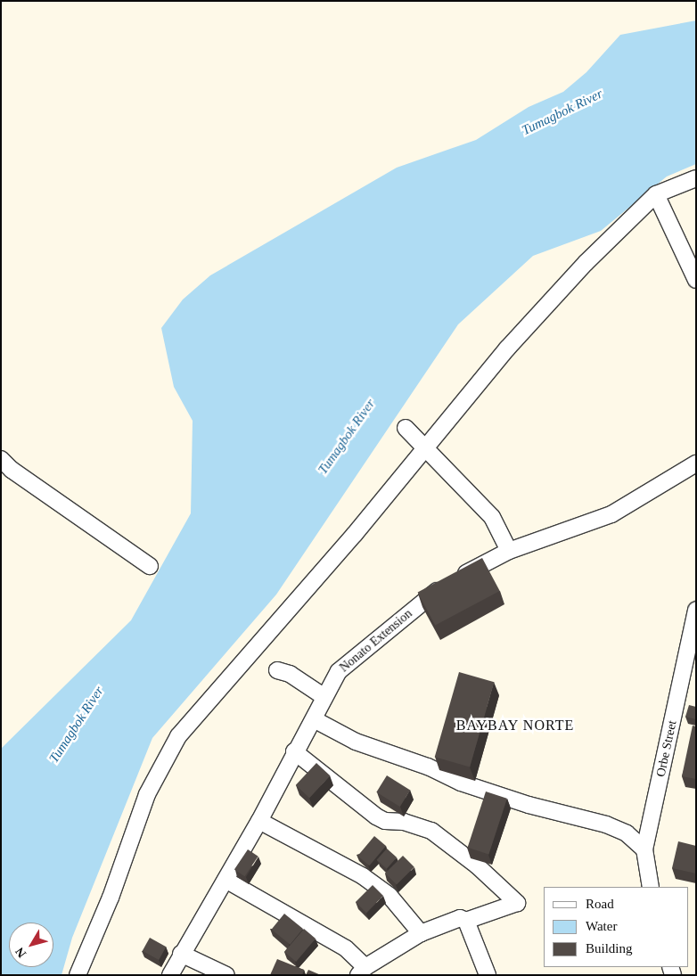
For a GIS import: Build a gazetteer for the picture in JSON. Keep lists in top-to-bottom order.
{
  "streets": {
    "street": ["Nonato Extension", "Orbe Street"]
  },
  "districts": ["BAYBAY NORTE"],
  "water": ["Tumagbok River"],
  "legend": ["Road", "Water", "Building"],
  "north": "bottom left"
}
